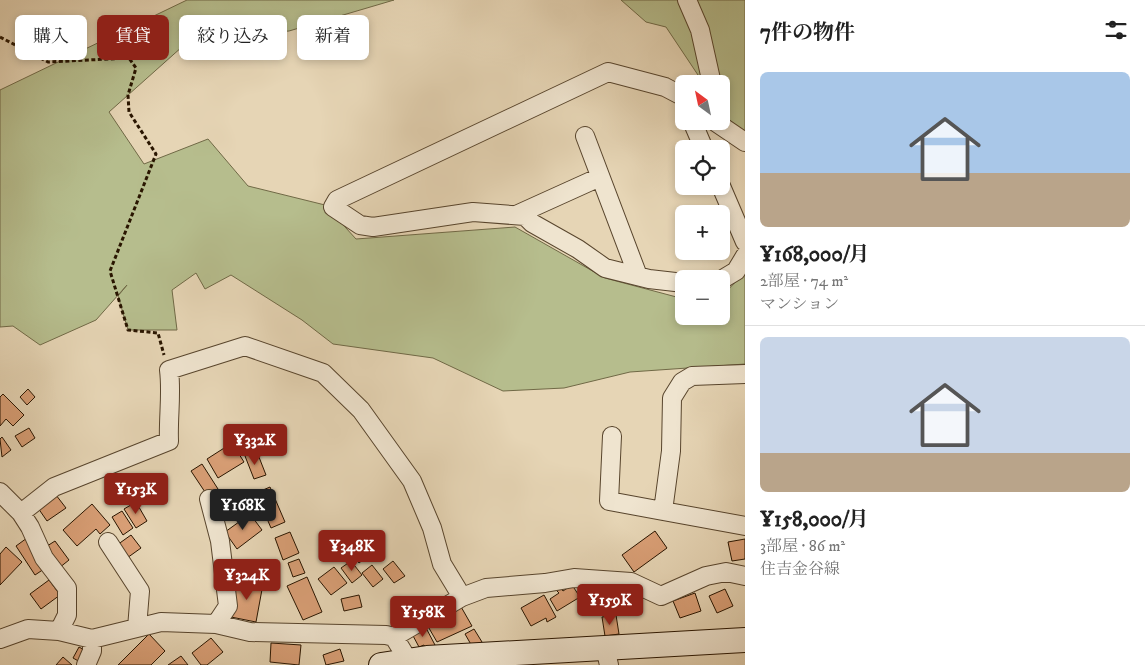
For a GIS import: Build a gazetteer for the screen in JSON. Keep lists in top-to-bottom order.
{
  "north": "top left",
  "page": {
    "heading": "7件の物件",
    "chip": [
      "購入",
      "賃貸",
      "絞り込み",
      "新着"
    ],
    "list": [
      {
        "name": "¥168,000/月",
        "note": "2部屋 · 74 m² · マンション"
      },
      {
        "name": "¥158,000/月",
        "note": "3部屋 · 86 m² · 住吉金谷線"
      }
    ],
    "map_buttons": ["+", "−"],
    "price": [
      "¥332K",
      "¥153K",
      "¥168K",
      "¥348K",
      "¥324K",
      "¥159K",
      "¥158K"
    ]
  }
}
